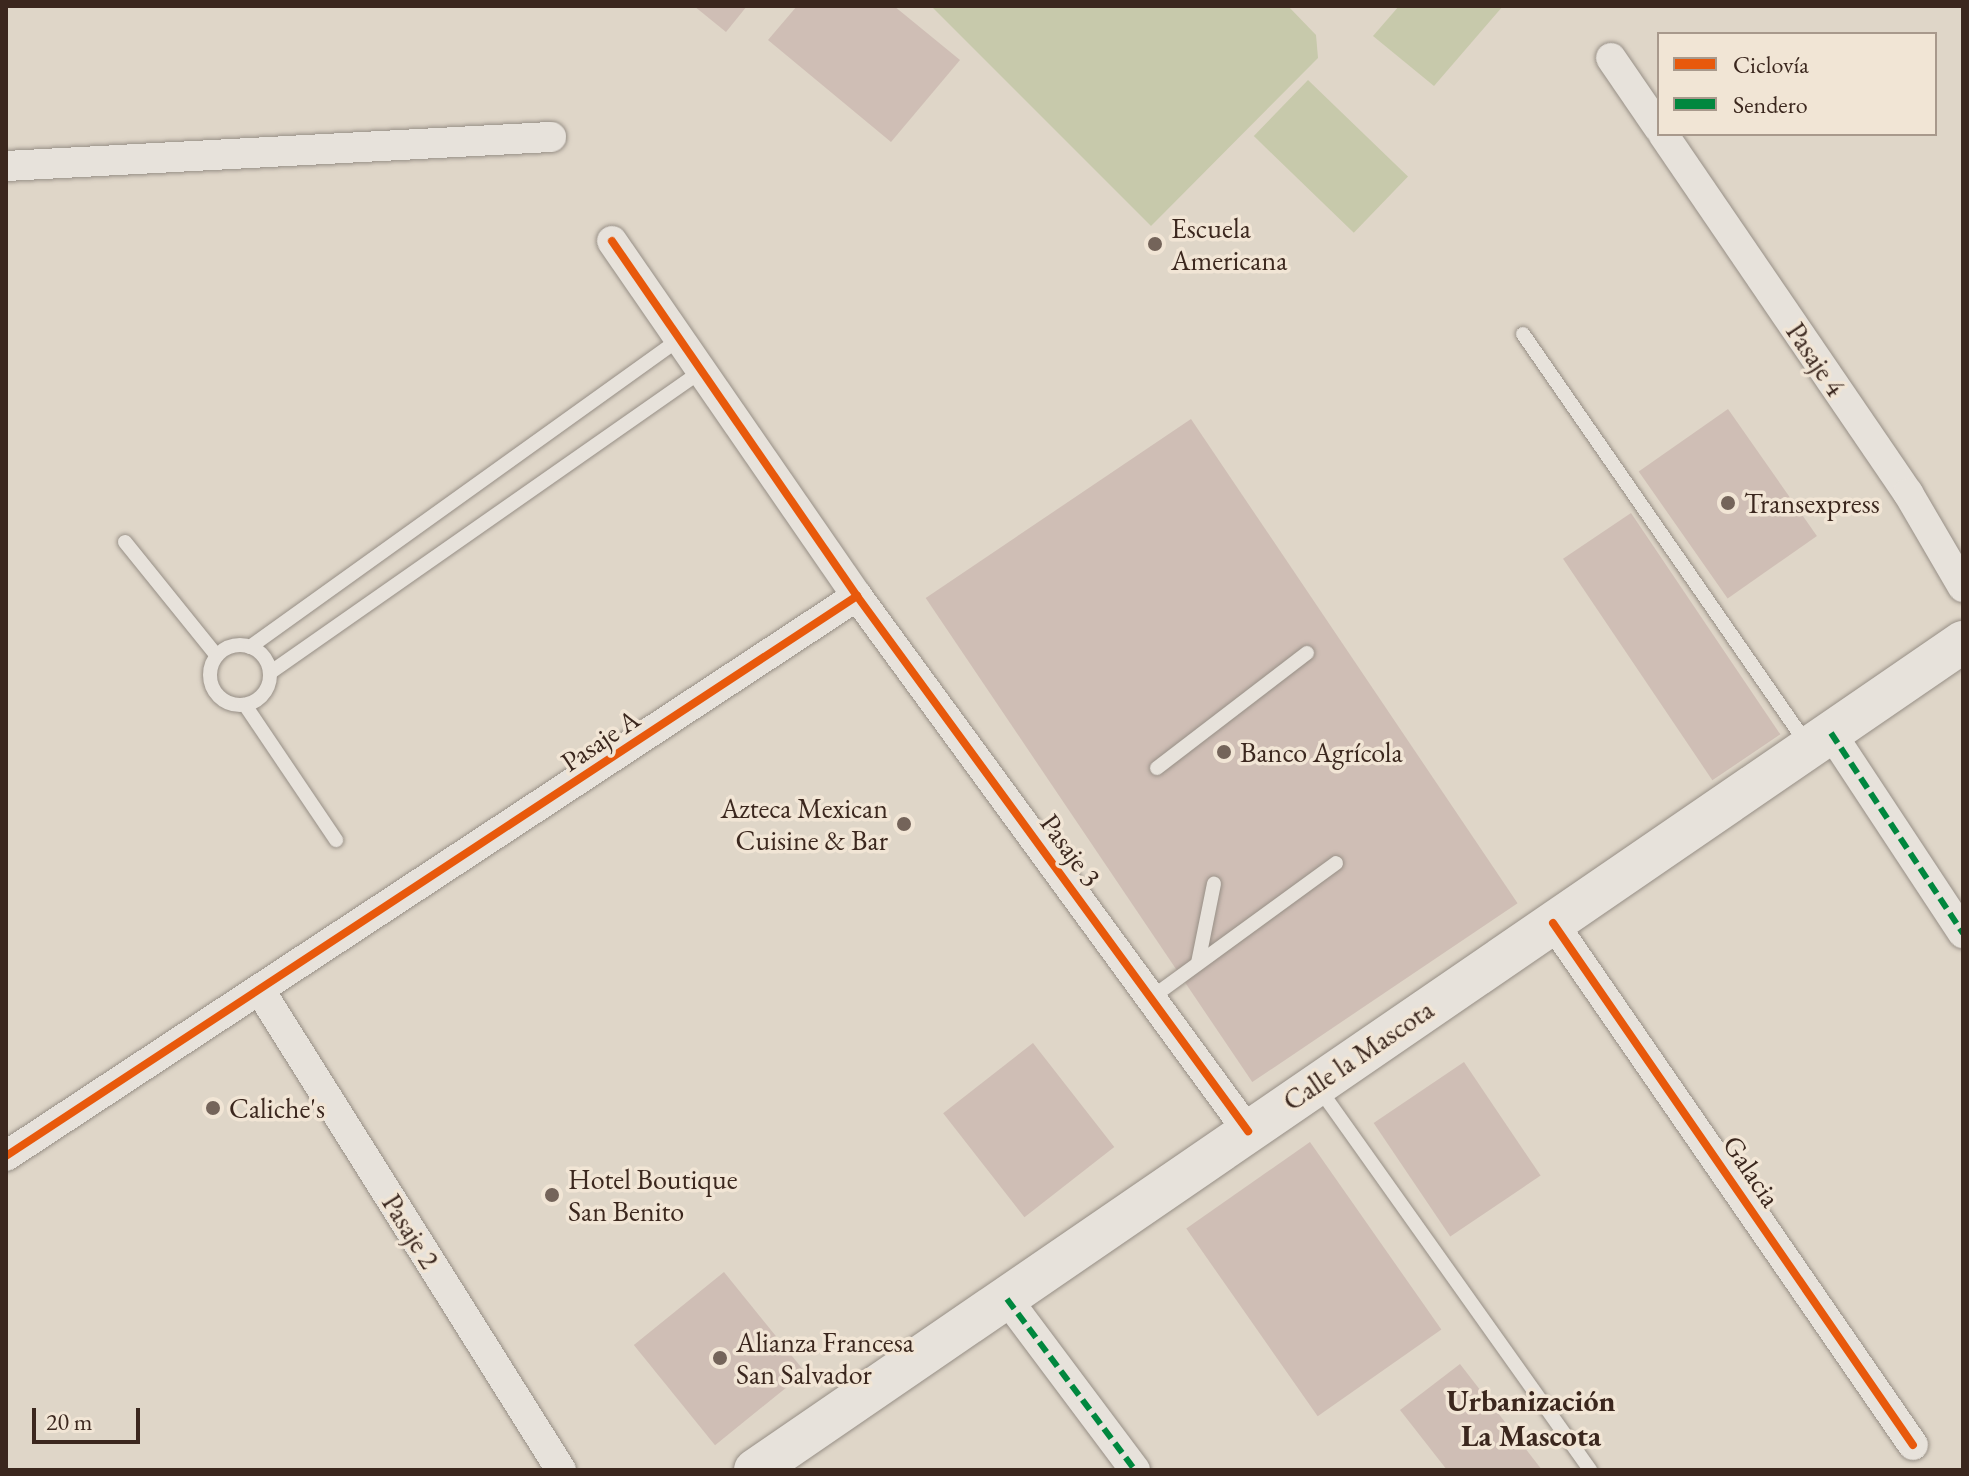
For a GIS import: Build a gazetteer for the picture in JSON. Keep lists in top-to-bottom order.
{
  "streets": {
    "main road": ["Calle la Mascota"],
    "street": [
      "Pasaje 4",
      "Pasaje A",
      "Pasaje 3",
      "Galacia",
      "Pasaje 2"
    ]
  },
  "crossings": [
    ["Pasaje A", "Pasaje 3"],
    ["Pasaje A", "Pasaje 2"],
    ["Pasaje 3", "Calle la Mascota"],
    ["Calle la Mascota", "Galacia"]
  ],
  "districts": ["Urbanización La Mascota"],
  "places": [
    "Escuela Americana",
    "Transexpress",
    "Banco Agrícola",
    "Azteca Mexican Cuisine & Bar",
    "Caliche's",
    "Hotel Boutique San Benito",
    "Alianza Francesa San Salvador"
  ],
  "legend": ["Ciclovía", "Sendero"],
  "scale_bar": "20 m"
}
